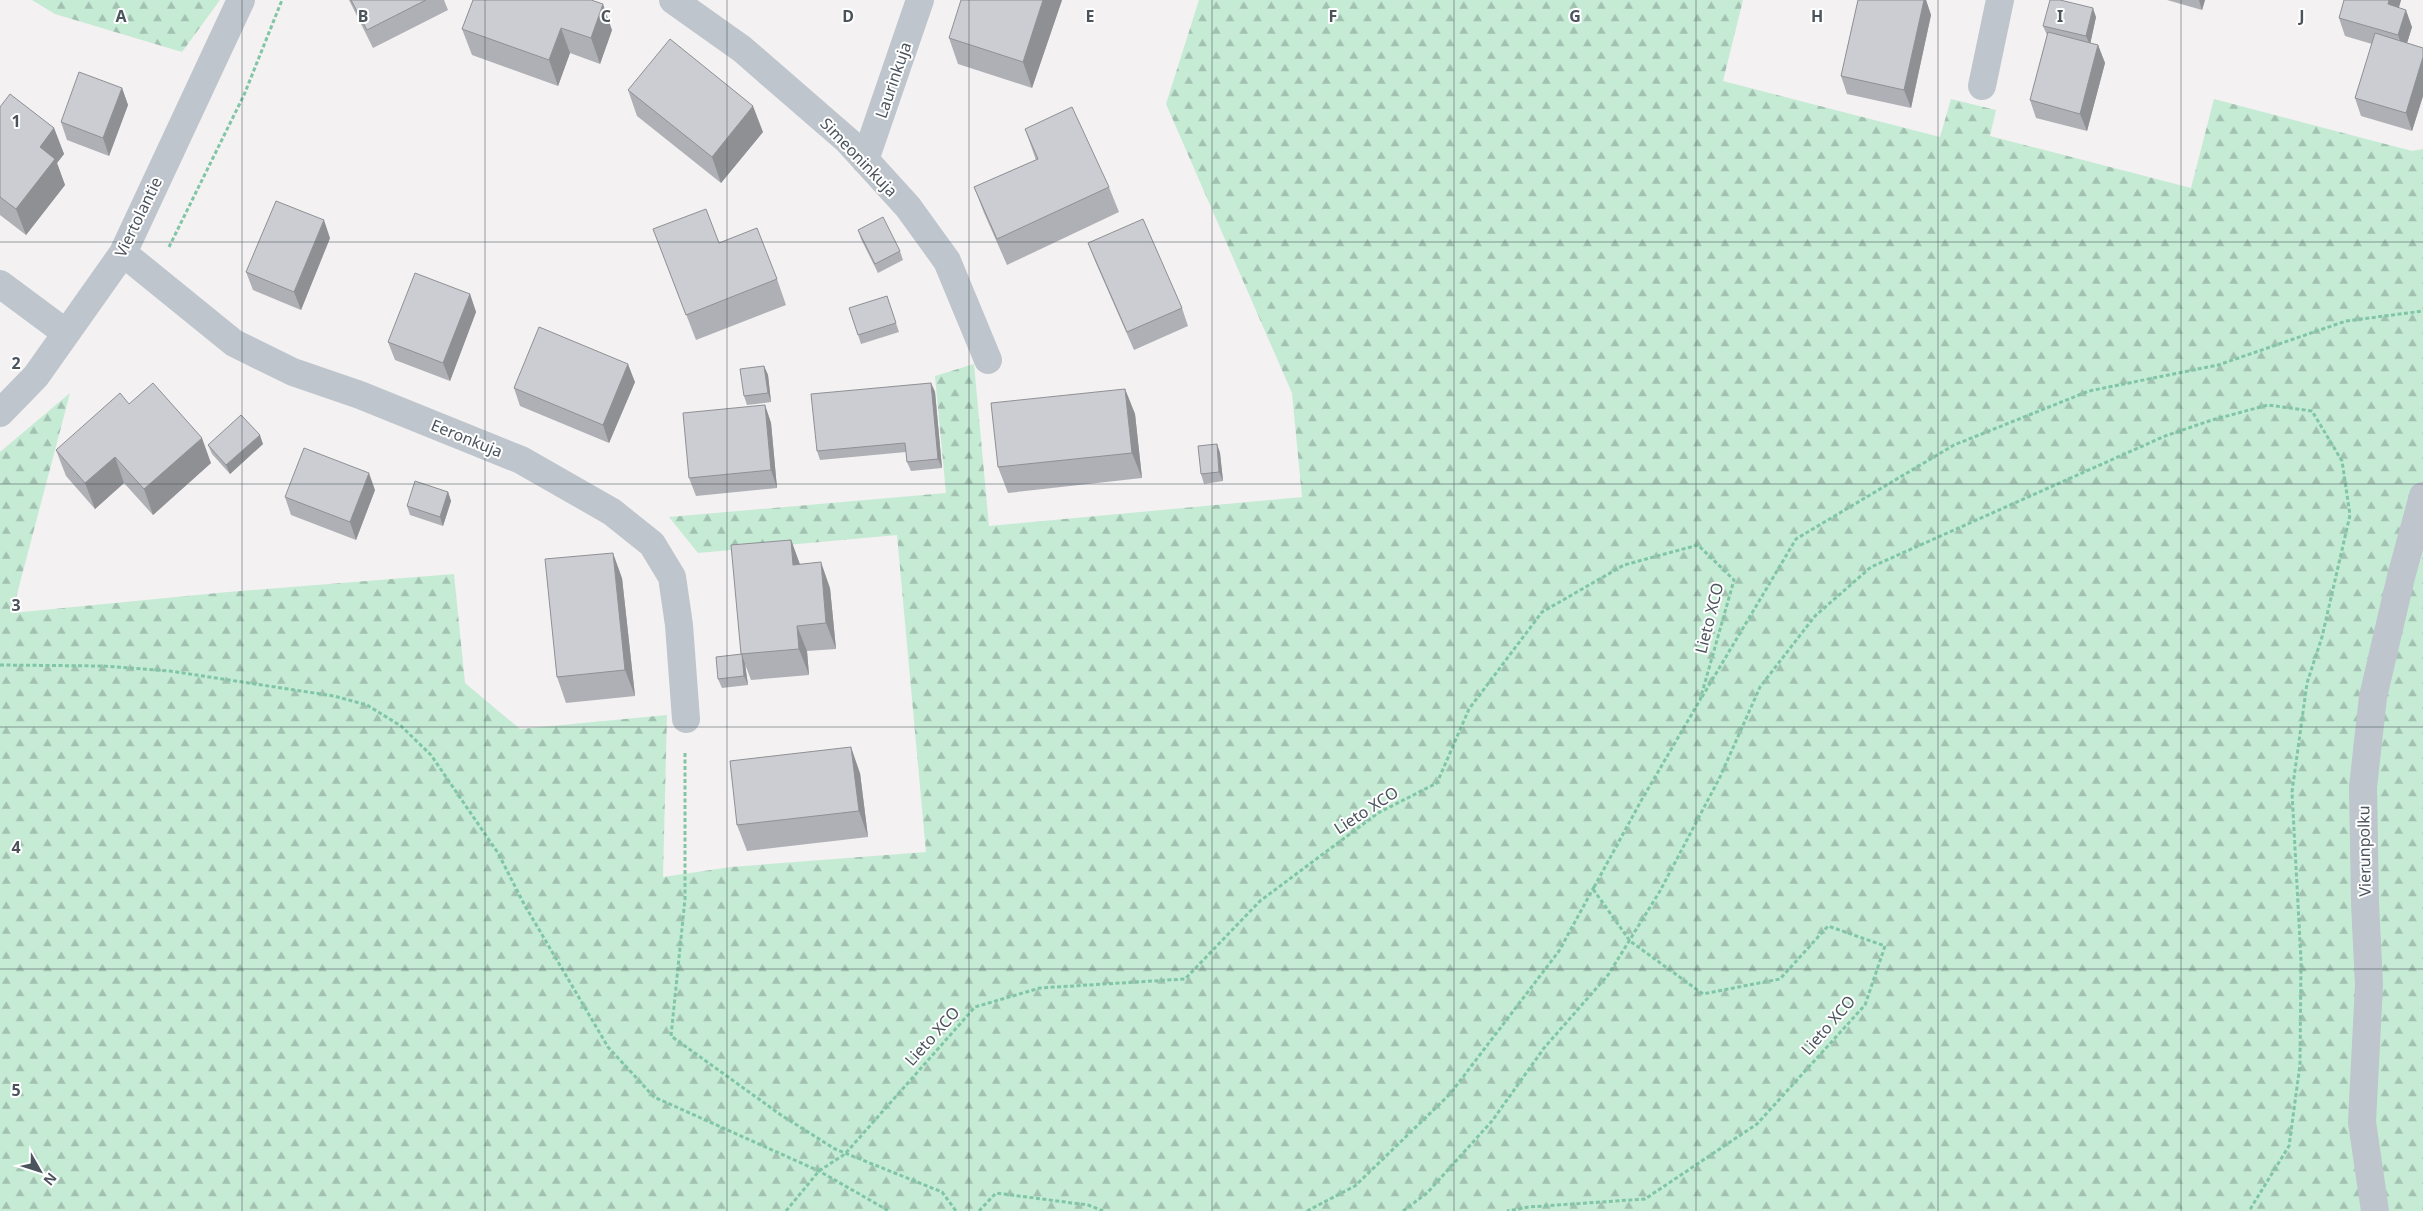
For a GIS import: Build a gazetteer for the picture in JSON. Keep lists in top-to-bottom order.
{
  "streets": {
    "street": [
      "Laurinkuja",
      "Simeoninkuja",
      "Viertolantie",
      "Eeronkuja",
      "Vierunpolku"
    ],
    "path": ["Lieto XCO"]
  },
  "crossings": [
    ["Laurinkuja", "Simeoninkuja"],
    ["Viertolantie", "Eeronkuja"]
  ],
  "north": "bottom right",
  "grid": {
    "columns": [
      "A",
      "B",
      "C",
      "D",
      "E",
      "F",
      "G",
      "H",
      "I",
      "J"
    ],
    "rows": [
      "1",
      "2",
      "3",
      "4",
      "5"
    ]
  }
}
